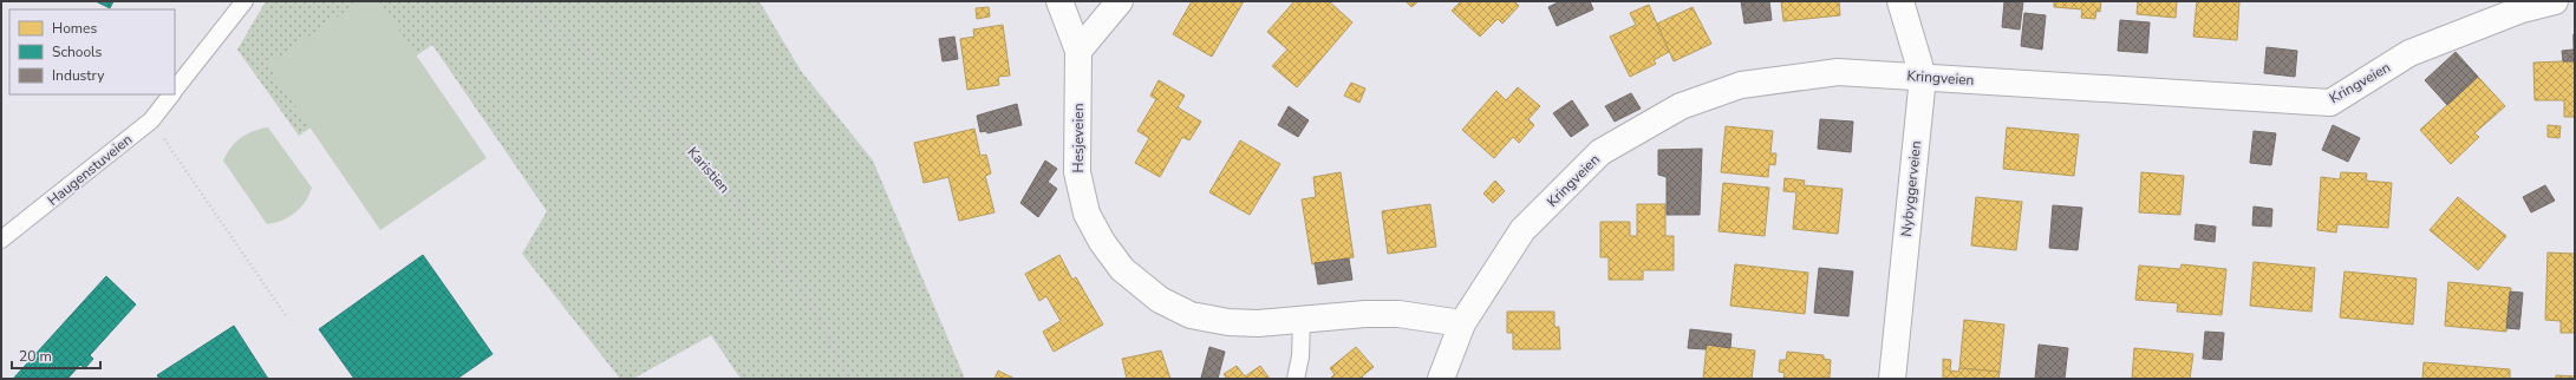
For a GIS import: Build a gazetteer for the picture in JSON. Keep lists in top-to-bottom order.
{
  "streets": {
    "street": ["Kringveien", "Hesjeveien", "Nybyggerveien"],
    "lane": ["Haugenstuveien"],
    "path": ["Karistien"]
  },
  "crossings": [
    ["Kringveien", "Hesjeveien"],
    ["Kringveien", "Nybyggerveien"]
  ],
  "legend": ["Homes", "Schools", "Industry"],
  "scale_bar": "20 m"
}
